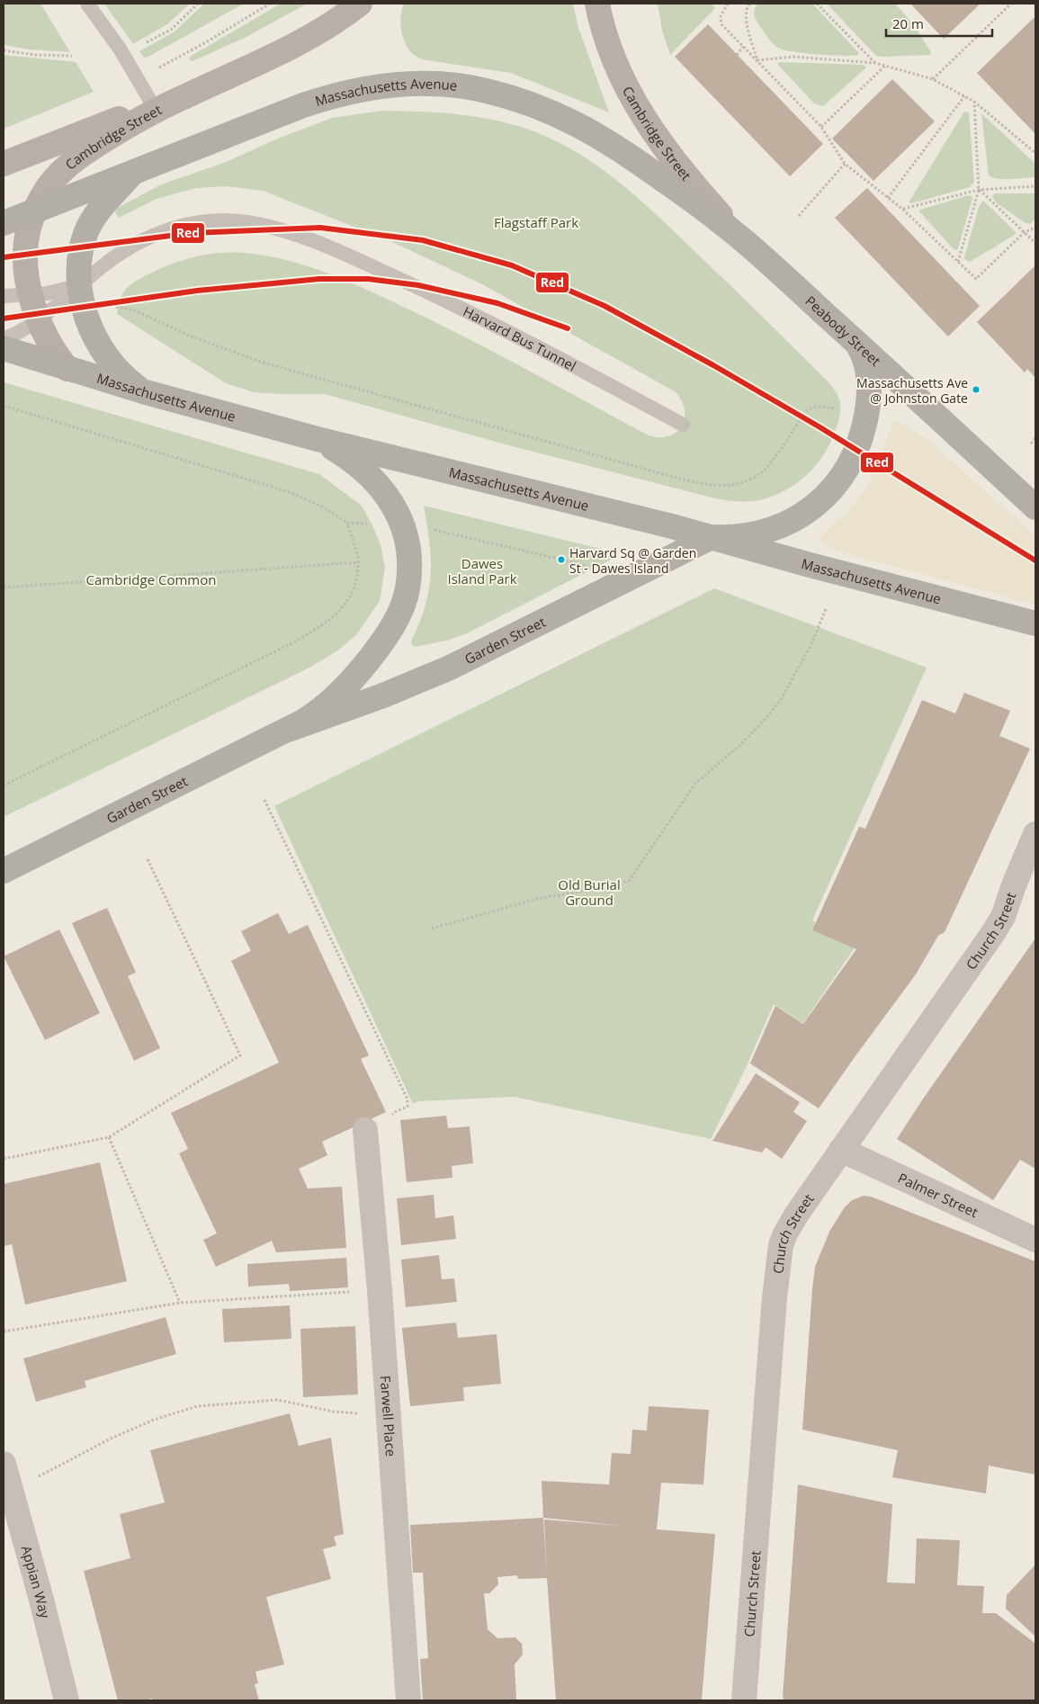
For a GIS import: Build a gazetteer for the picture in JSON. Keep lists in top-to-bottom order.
{
  "streets": {
    "main road": [
      "Massachusetts Avenue",
      "Cambridge Street",
      "Peabody Street",
      "Garden Street"
    ],
    "street": [
      "Church Street",
      "Palmer Street",
      "Farwell Place",
      "Appian Way"
    ],
    "lane": ["Harvard Bus Tunnel"]
  },
  "crossings": [
    ["Massachusetts Avenue", "Cambridge Street"],
    ["Massachusetts Avenue", "Peabody Street"],
    ["Massachusetts Avenue", "Garden Street"],
    ["Cambridge Street", "Peabody Street"],
    ["Cambridge Street", "Harvard Bus Tunnel"],
    ["Church Street", "Palmer Street"]
  ],
  "parks": [
    "Flagstaff Park",
    "Dawes Island Park",
    "Cambridge Common",
    "Old Burial Ground"
  ],
  "places": ["Massachusetts Ave @ Johnston Gate", "Harvard Sq @ Garden St - Dawes Island"],
  "lines": ["transit line Red"],
  "scale_bar": "20 m"
}
